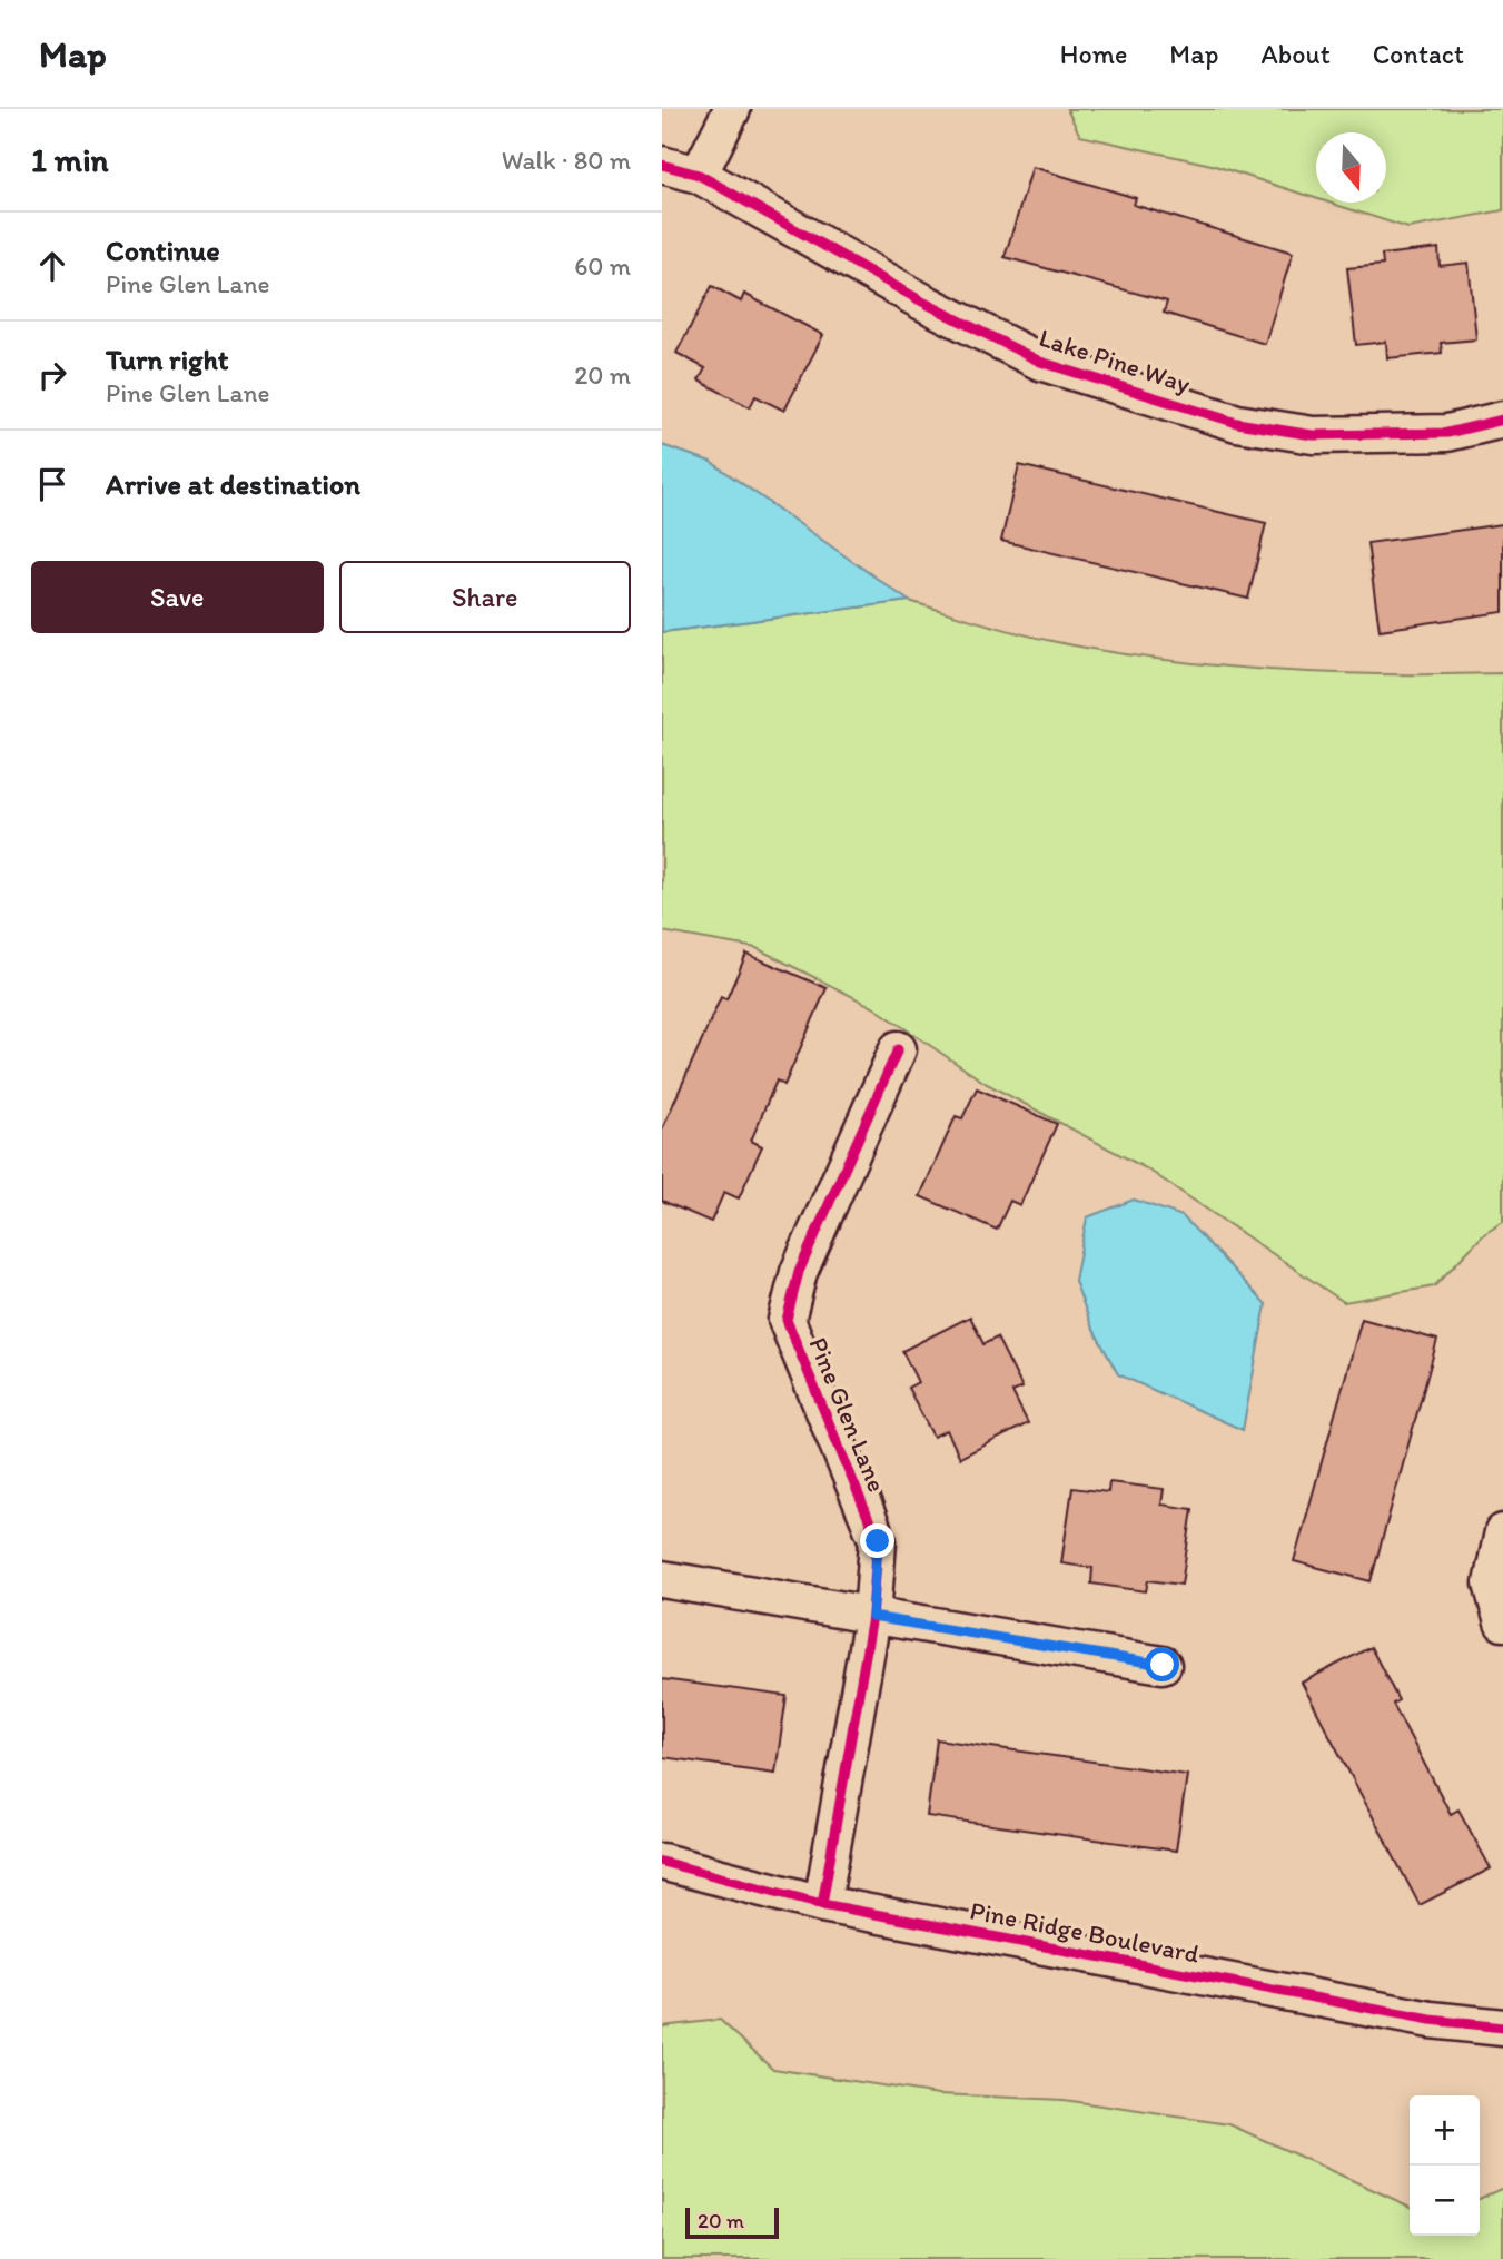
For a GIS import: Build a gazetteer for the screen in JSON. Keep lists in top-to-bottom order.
{
  "streets": {
    "street": ["Lake Pine Way", "Pine Glen Lane", "Pine Ridge Boulevard"]
  },
  "crossings": [
    ["Pine Glen Lane", "Pine Ridge Boulevard"]
  ],
  "scale_bar": "20 m",
  "north": "bottom",
  "page": {
    "header": "Map",
    "nav": [
      "Home",
      "Map",
      "About",
      "Contact"
    ],
    "heading": ["1 min", "Walk · 80 m"],
    "list": [
      ["Continue", "Pine Glen Lane", "60 m"],
      ["Turn right", "Pine Glen Lane", "20 m"],
      "Arrive at destination"
    ],
    "buttons": ["Save", "Share"],
    "map_buttons": ["+", "−"],
    "scale": "20 m"
  }
}
